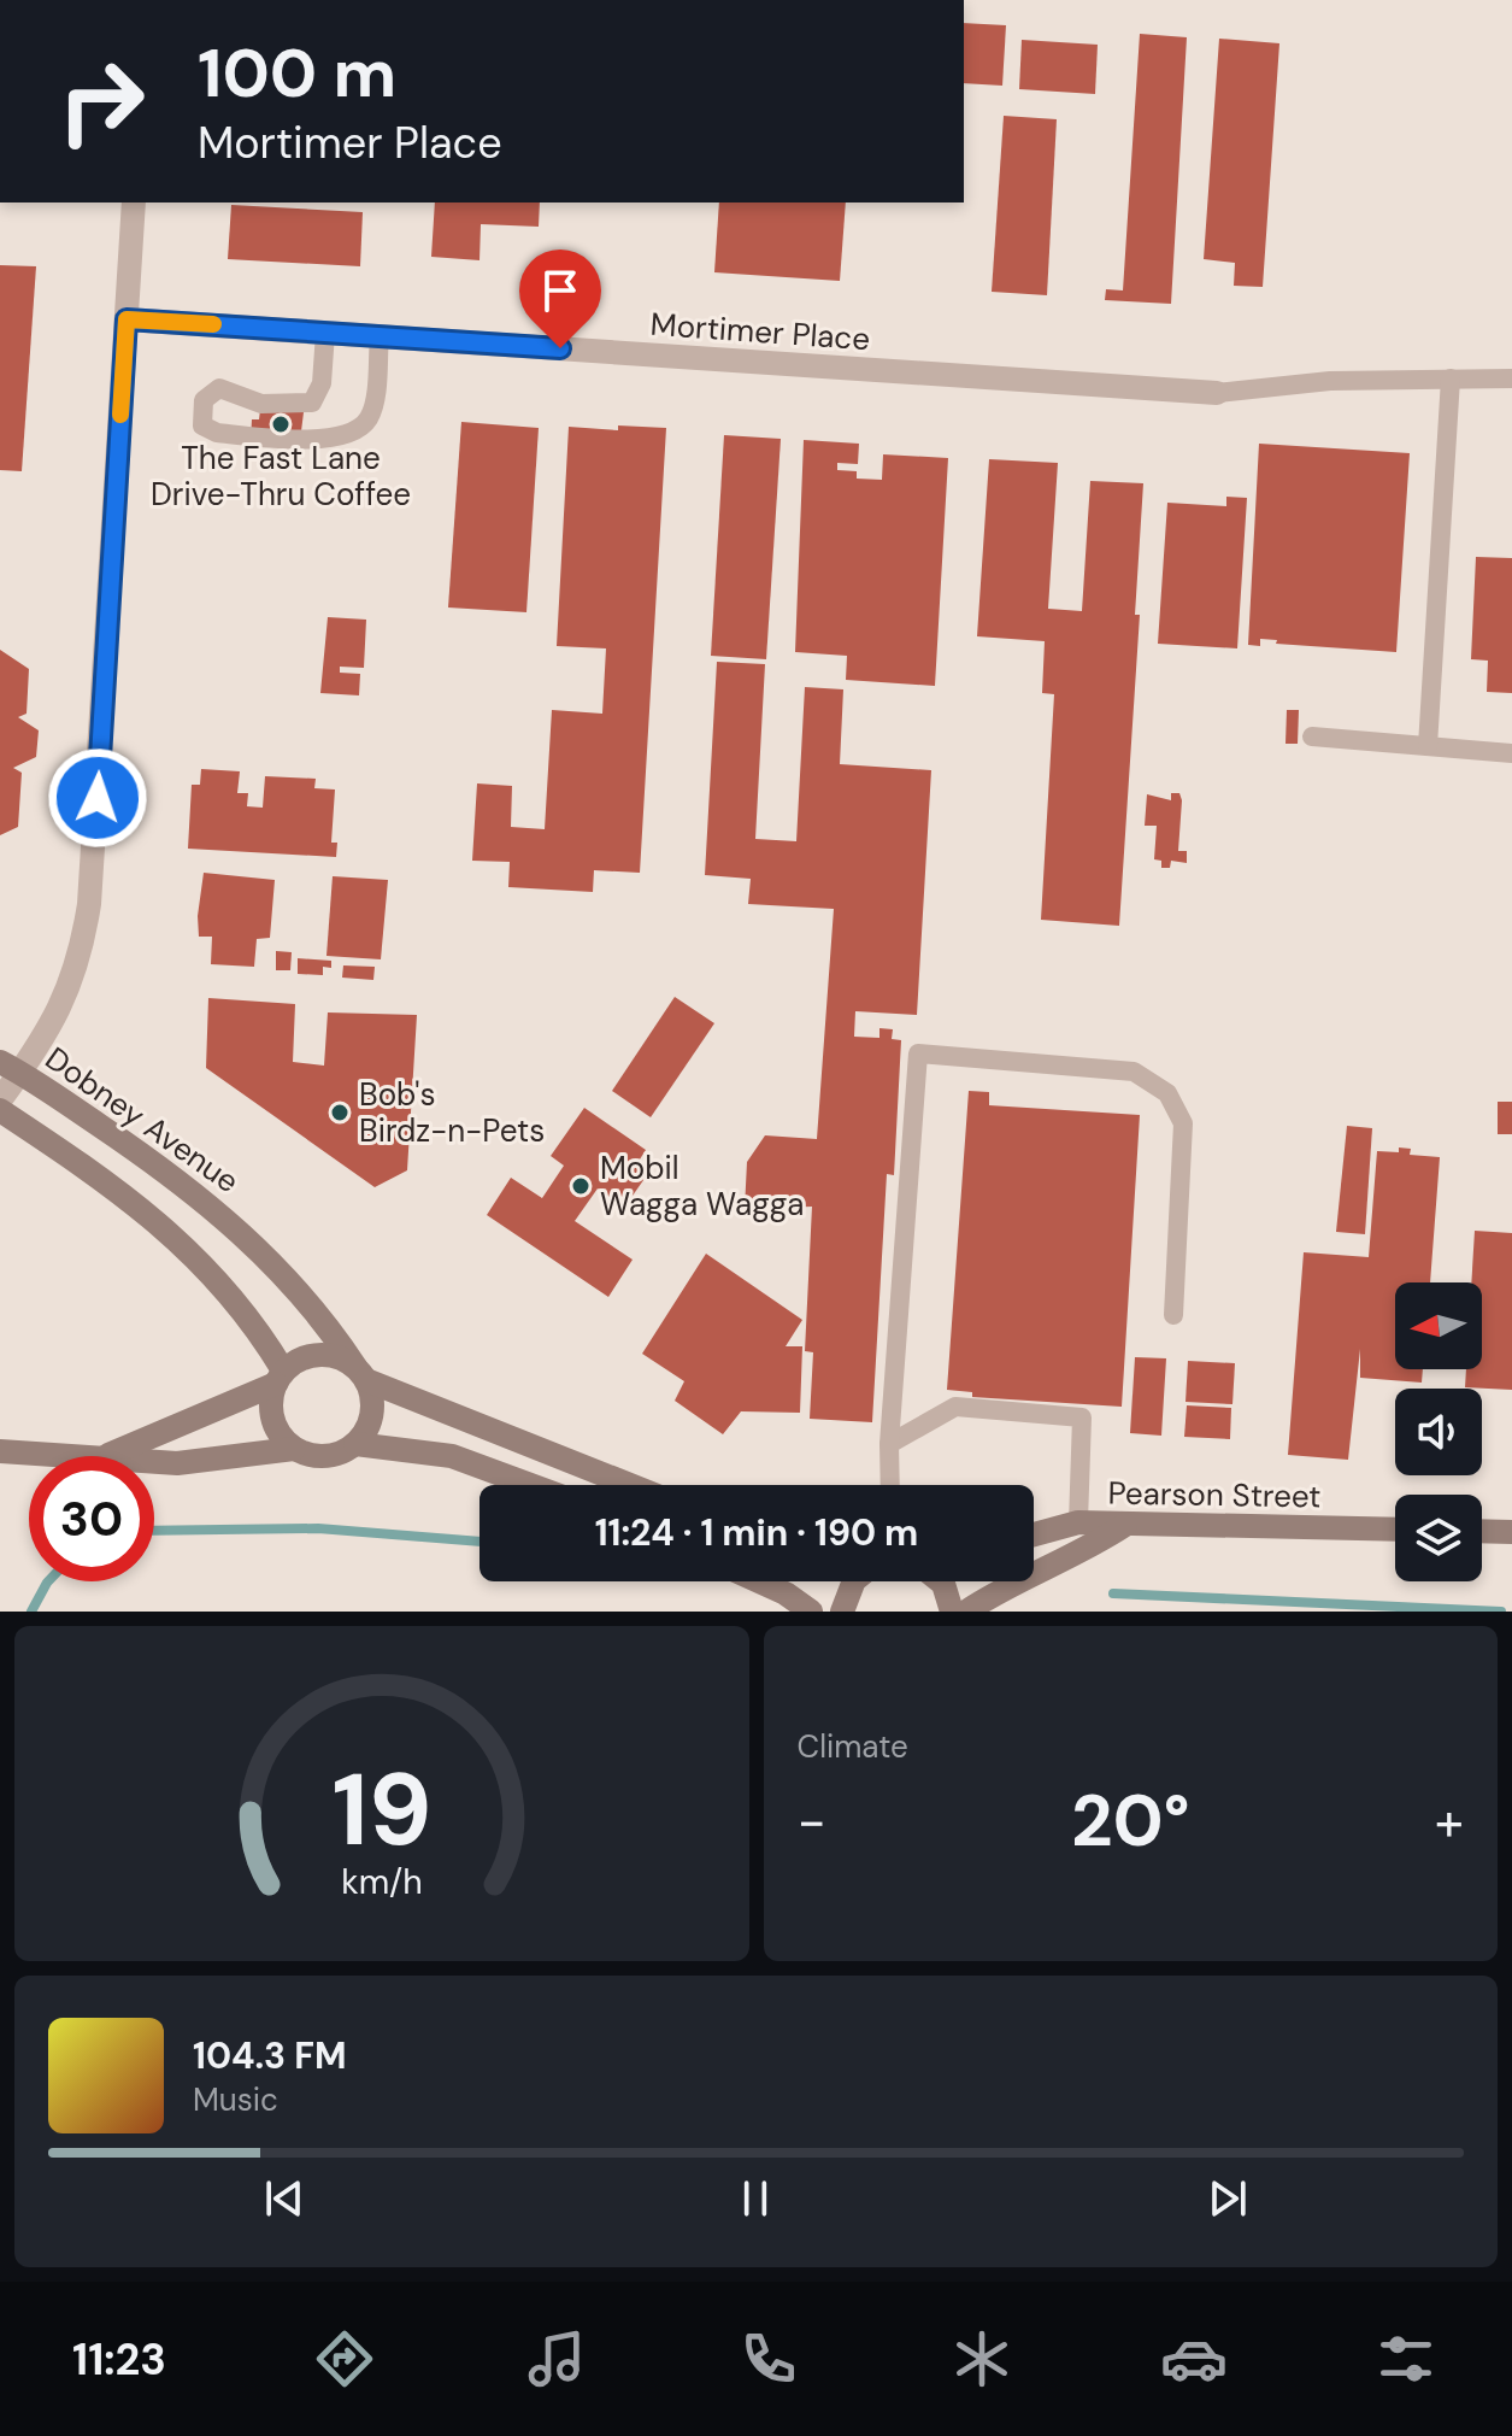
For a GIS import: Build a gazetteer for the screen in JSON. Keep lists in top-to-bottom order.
{
  "streets": {
    "main road": ["Dobney Avenue", "Pearson Street"],
    "street": ["Mortimer Place"]
  },
  "places": ["The Fast Lane Drive-Thru Coffee", "Bob's Birdz-n-Pets", "Mobil Wagga Wagga"],
  "north": "left",
  "page": {
    "turn": ["100 m", "Mortimer Place"],
    "limit": "30",
    "trip": "11:24 · 1 min · 190 m",
    "tile": "Climate",
    "heat": ["−", "20°", "+"],
    "song": ["104.3 FM", "Music"],
    "tabs": "11:23",
    "gauge": ["19", "km/h"]
  }
}
